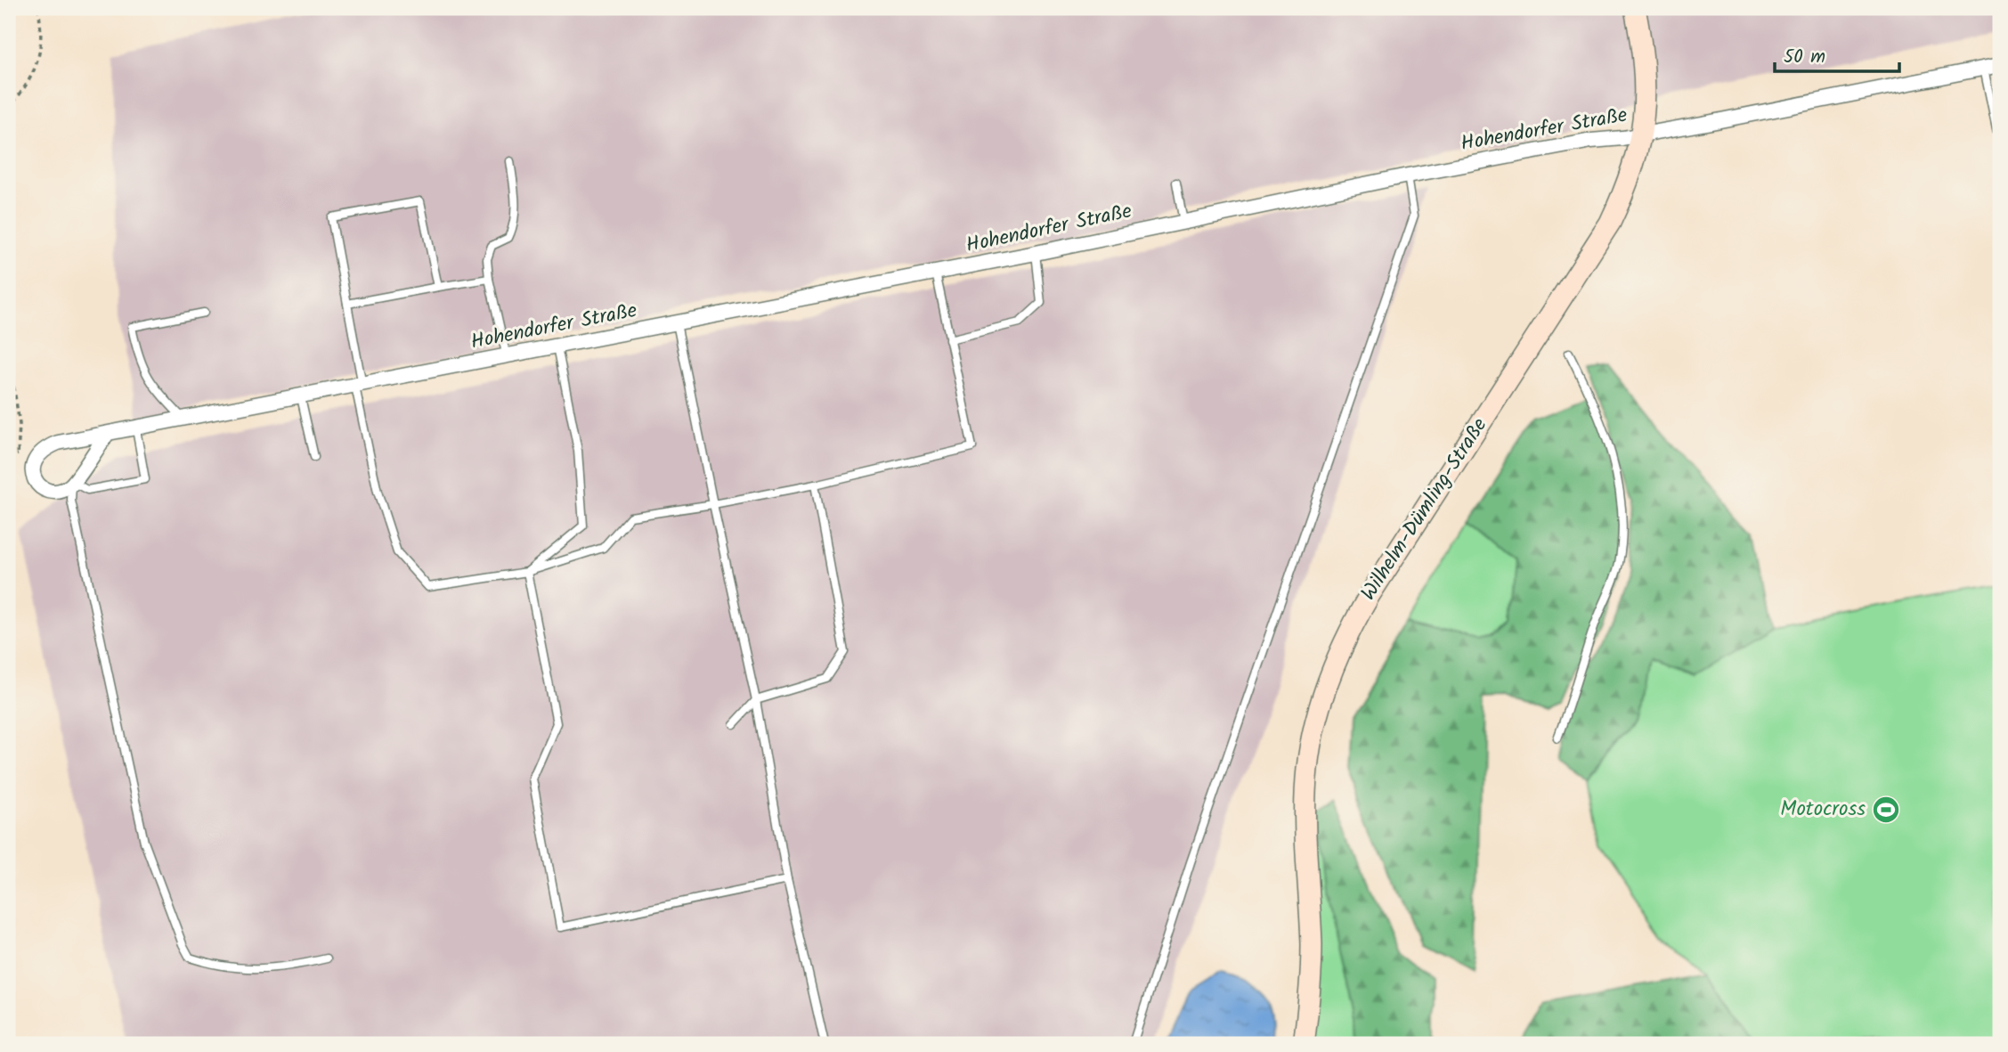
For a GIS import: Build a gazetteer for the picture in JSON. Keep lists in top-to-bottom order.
{
  "streets": {
    "street": ["Hohendorfer Straße", "Wilhelm-Dümling-Straße"]
  },
  "crossings": [
    ["Hohendorfer Straße", "Wilhelm-Dümling-Straße"]
  ],
  "places": {
    "sports": ["Motocross"]
  },
  "scale_bar": "50 m"
}
